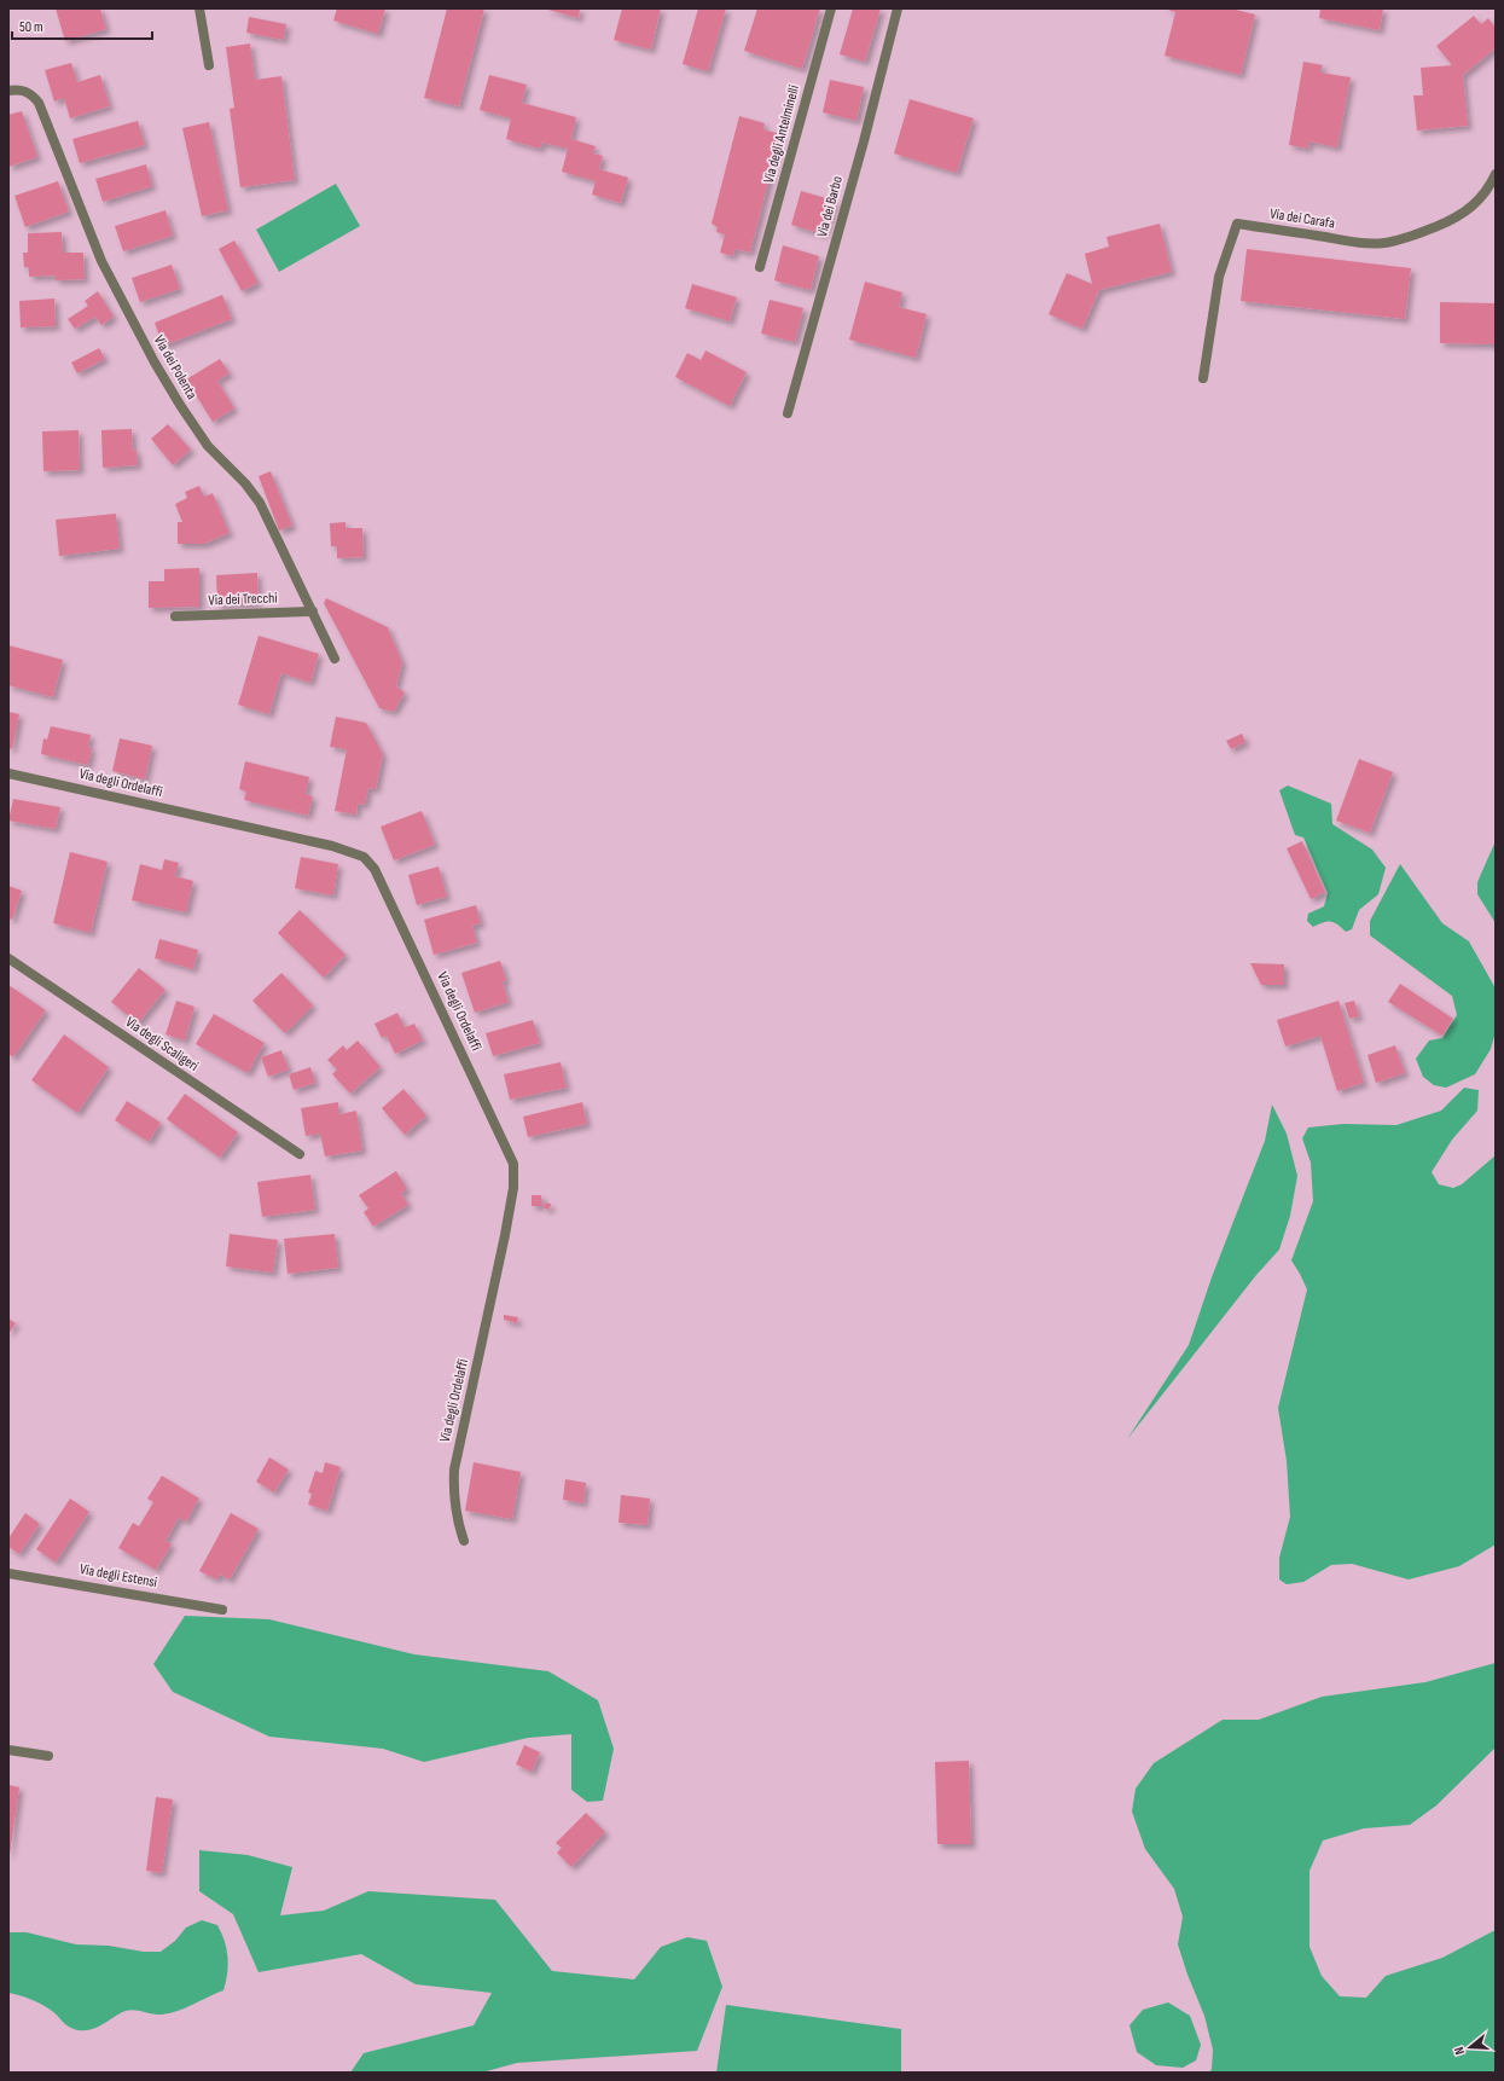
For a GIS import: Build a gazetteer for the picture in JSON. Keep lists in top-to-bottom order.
{
  "streets": {
    "street": [
      "Via degli Antelminelli",
      "Via dei Barbo",
      "Via dei Carafa",
      "Via dei Polenta",
      "Via dei Trecchi",
      "Via degli Ordelaffi",
      "Via degli Scaligeri",
      "Via degli Estensi"
    ]
  },
  "crossings": [
    ["Via dei Polenta", "Via dei Trecchi"]
  ],
  "scale_bar": "50 m",
  "north": "left"
}
